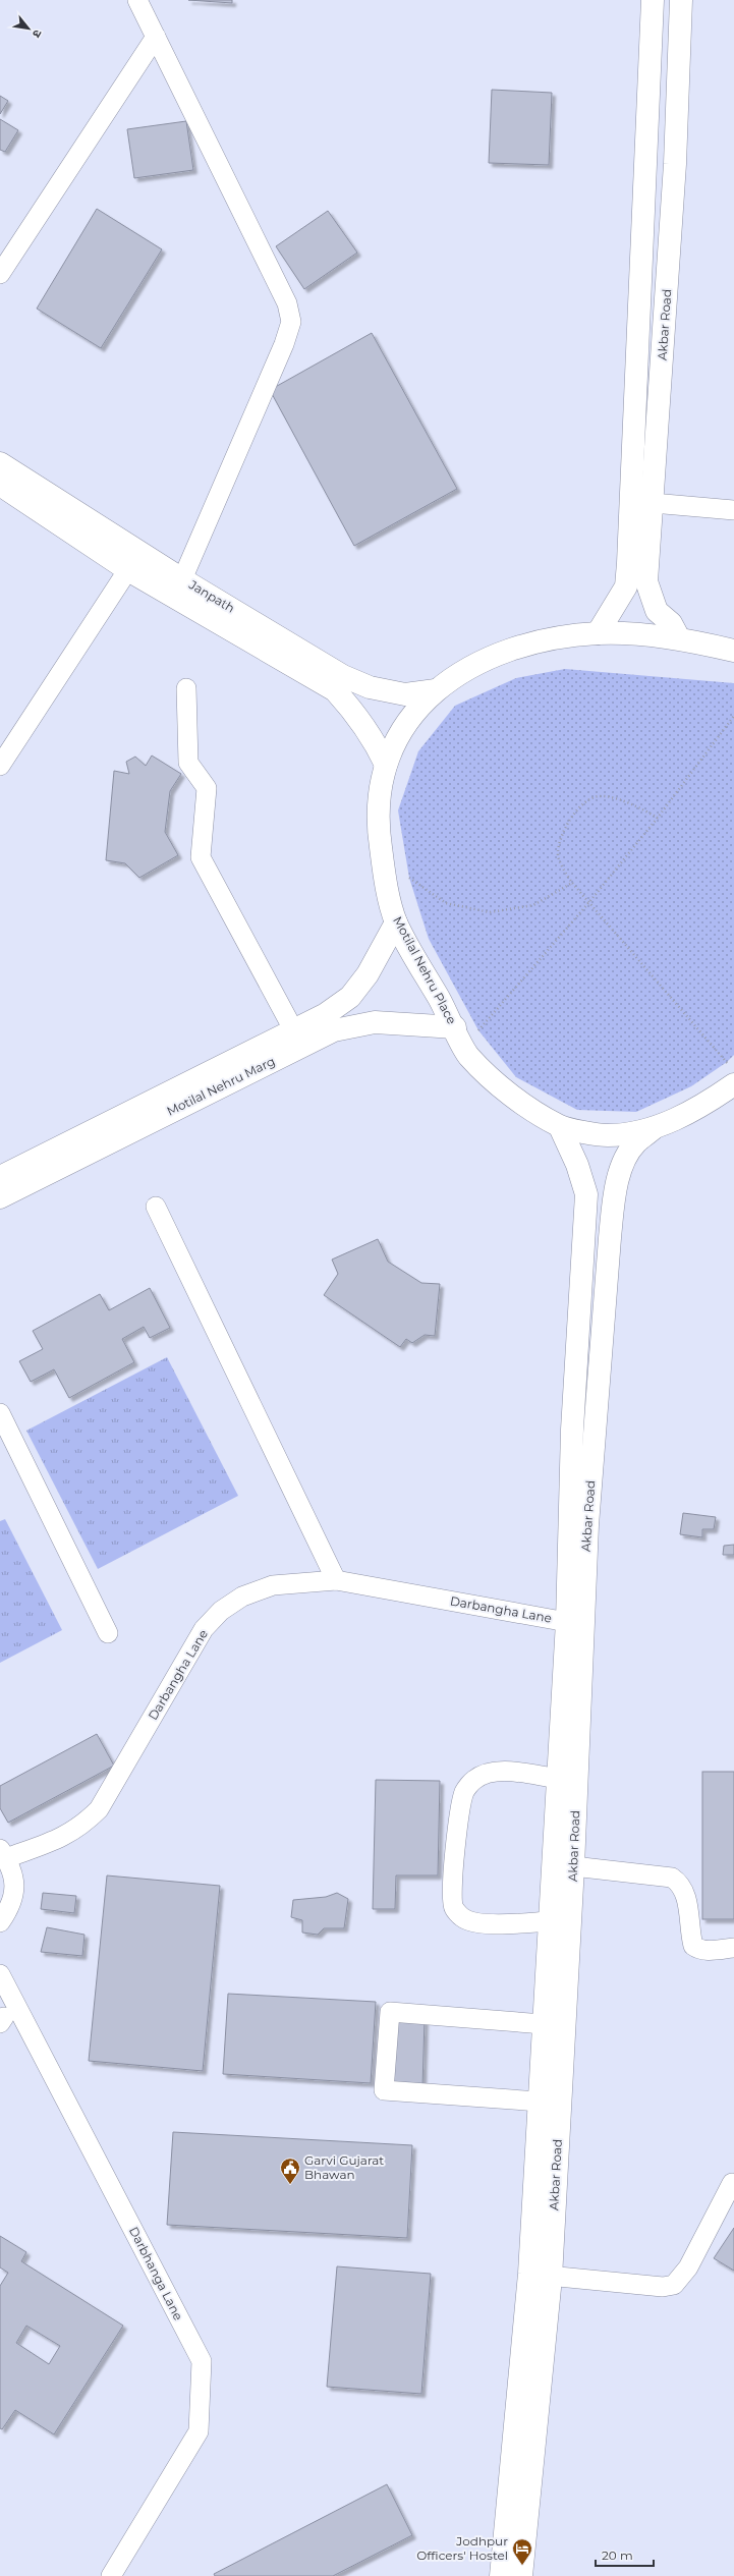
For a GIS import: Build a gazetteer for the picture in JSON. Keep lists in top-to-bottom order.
{
  "streets": {
    "main road": [
      "Akbar Road",
      "Janpath",
      "Motilal Nehru Place",
      "Motilal Nehru Marg"
    ],
    "street": ["Darbangha Lane", "Darbhanga Lane"]
  },
  "crossings": [
    ["Akbar Road", "Motilal Nehru Place"],
    ["Akbar Road", "Darbangha Lane"],
    ["Janpath", "Motilal Nehru Place"],
    ["Motilal Nehru Place", "Motilal Nehru Marg"]
  ],
  "places": {
    "public building": ["Garvi Gujarat Bhawan"],
    "hotel": ["Jodhpur Officers' Hostel"]
  },
  "scale_bar": "20 m",
  "north": "bottom right"
}
